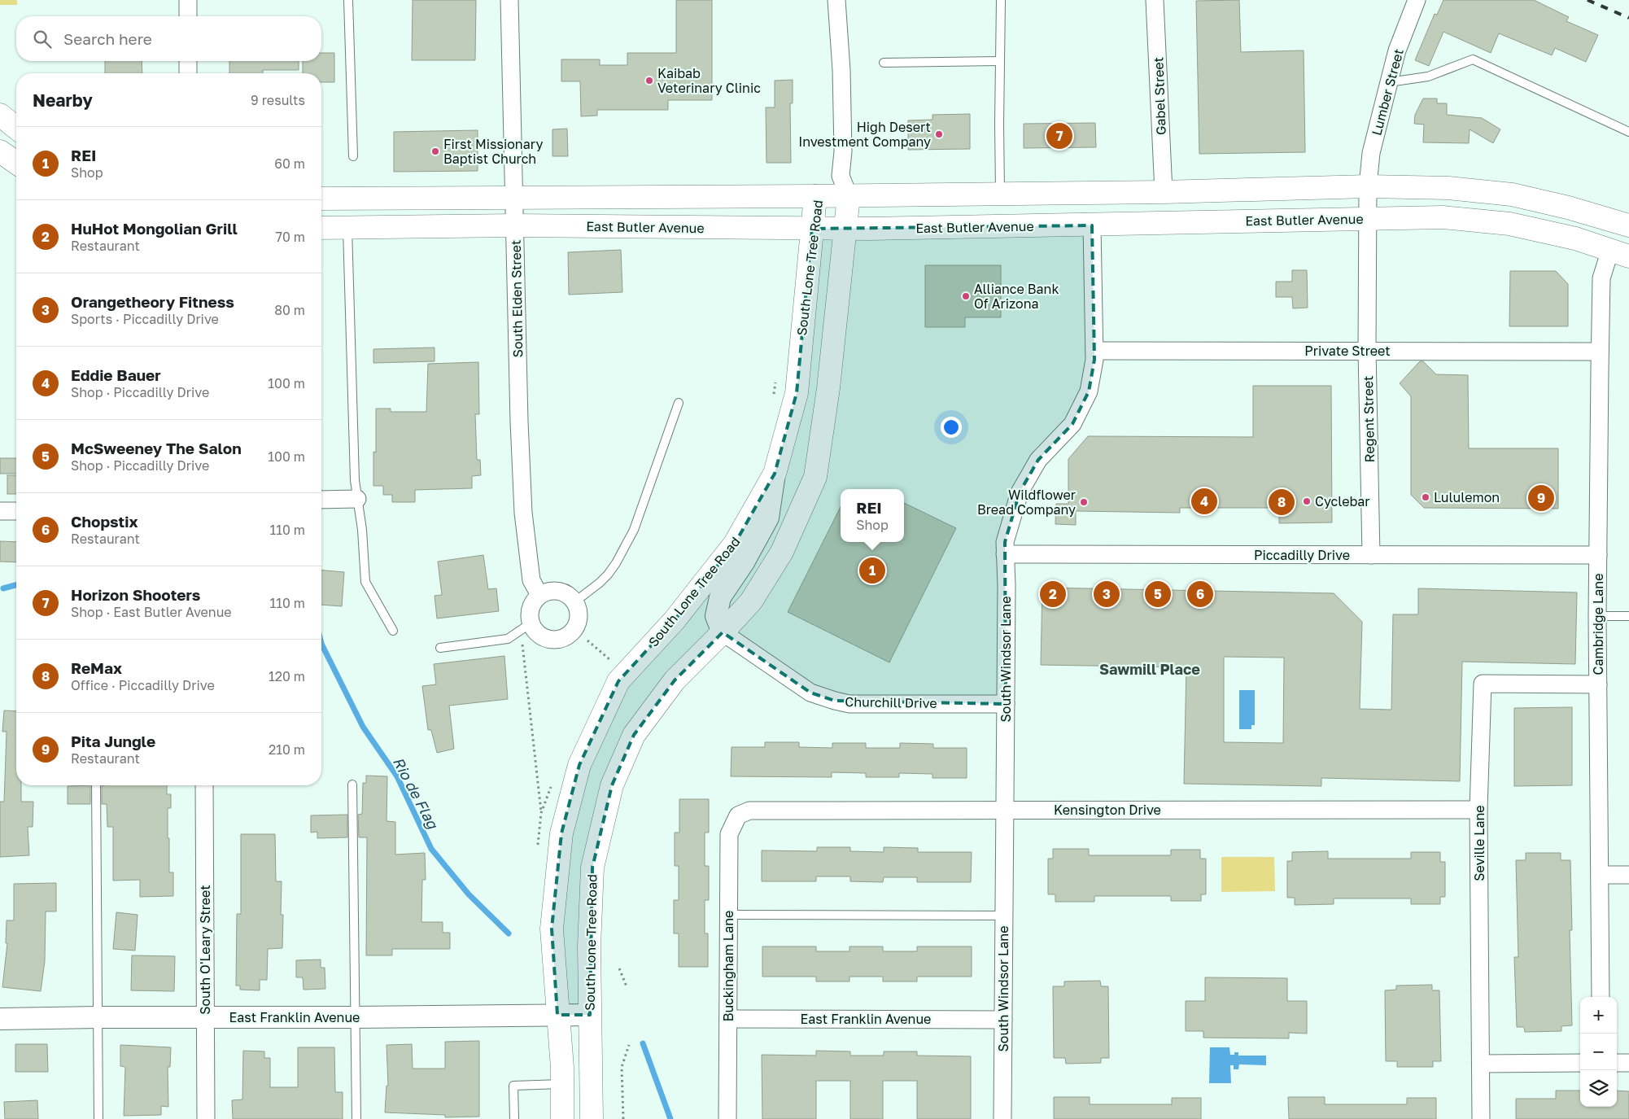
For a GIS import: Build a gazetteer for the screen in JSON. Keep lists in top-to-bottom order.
{
  "streets": {
    "main road": ["East Butler Avenue", "South Lone Tree Road"],
    "street": [
      "Lumber Street",
      "Gabel Street",
      "South Elden Street",
      "Private Street",
      "Regent Street",
      "Piccadilly Drive",
      "Cambridge Lane",
      "South Windsor Lane",
      "Churchill Drive",
      "Kensington Drive",
      "Seville Lane",
      "South O'Leary Street",
      "Buckingham Lane",
      "East Franklin Avenue"
    ]
  },
  "crossings": [
    ["Lumber Street", "Regent Street"],
    ["East Butler Avenue", "South Lone Tree Road"],
    ["East Butler Avenue", "South Elden Street"],
    ["East Butler Avenue", "Regent Street"],
    ["East Butler Avenue", "Cambridge Lane"],
    ["East Butler Avenue", "South Windsor Lane"],
    ["South Lone Tree Road", "Churchill Drive"],
    ["South Lone Tree Road", "East Franklin Avenue"],
    ["Private Street", "Regent Street"],
    ["Private Street", "Cambridge Lane"],
    ["Private Street", "South Windsor Lane"],
    ["Regent Street", "Piccadilly Drive"],
    ["Piccadilly Drive", "Cambridge Lane"],
    ["Piccadilly Drive", "South Windsor Lane"],
    ["Cambridge Lane", "Seville Lane"],
    ["South Windsor Lane", "Churchill Drive"],
    ["South Windsor Lane", "Kensington Drive"],
    ["South Windsor Lane", "East Franklin Avenue"],
    ["Kensington Drive", "Seville Lane"],
    ["Kensington Drive", "Buckingham Lane"],
    ["South O'Leary Street", "East Franklin Avenue"],
    ["Buckingham Lane", "East Franklin Avenue"]
  ],
  "districts": ["Sawmill Place"],
  "water": ["Rio de Flag"],
  "places": [
    "Kaibab Veterinary Clinic",
    "High Desert Investment Company",
    "First Missionary Baptist Church",
    "Alliance Bank Of Arizona",
    "Lululemon",
    "Cyclebar",
    "Wildflower Bread Company"
  ],
  "page": {
    "search": "Search here",
    "heading": ["Nearby", "9 results"],
    "pins": [
      "7",
      "9",
      "4",
      "8",
      "1",
      "2",
      "3",
      "5",
      "6"
    ],
    "list": [
      {
        "mark": "1",
        "name": "REI",
        "note": "Shop",
        "value": "60 m"
      },
      {
        "mark": "2",
        "name": "HuHot Mongolian Grill",
        "note": "Restaurant",
        "value": "70 m"
      },
      {
        "mark": "3",
        "name": "Orangetheory Fitness",
        "note": "Sports · Piccadilly Drive",
        "value": "80 m"
      },
      {
        "mark": "4",
        "name": "Eddie Bauer",
        "note": "Shop · Piccadilly Drive",
        "value": "100 m"
      },
      {
        "mark": "5",
        "name": "McSweeney The Salon",
        "note": "Shop · Piccadilly Drive",
        "value": "100 m"
      },
      {
        "mark": "6",
        "name": "Chopstix",
        "note": "Restaurant",
        "value": "110 m"
      },
      {
        "mark": "7",
        "name": "Horizon Shooters",
        "note": "Shop · East Butler Avenue",
        "value": "110 m"
      },
      {
        "mark": "8",
        "name": "ReMax",
        "note": "Office · Piccadilly Drive",
        "value": "120 m"
      },
      {
        "mark": "9",
        "name": "Pita Jungle",
        "note": "Restaurant",
        "value": "210 m"
      }
    ],
    "popup": ["REI", "Shop"],
    "map_buttons": ["+", "−"]
  }
}
